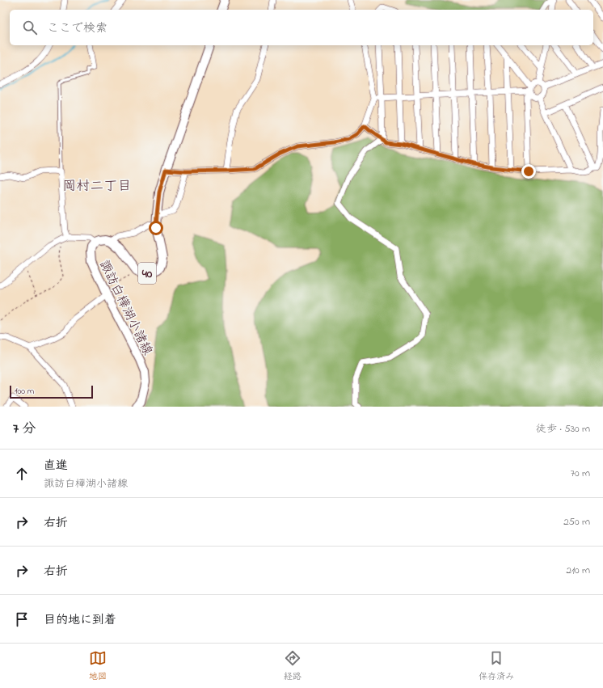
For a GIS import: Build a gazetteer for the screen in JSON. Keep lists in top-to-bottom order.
{
  "streets": {
    "main road": ["40", "諏訪白樺湖小諸線"]
  },
  "districts": ["岡村二丁目"],
  "scale_bar": "100 m",
  "page": {
    "search": "ここで検索",
    "scale": "100 m",
    "heading": ["7 分", "徒歩 · 530 m"],
    "list": [
      ["直進", "諏訪白樺湖小諸線", "70 m"],
      ["右折", "250 m"],
      ["右折", "210 m"],
      "目的地に到着"
    ],
    "nav": ["地図", "経路", "保存済み"]
  }
}
